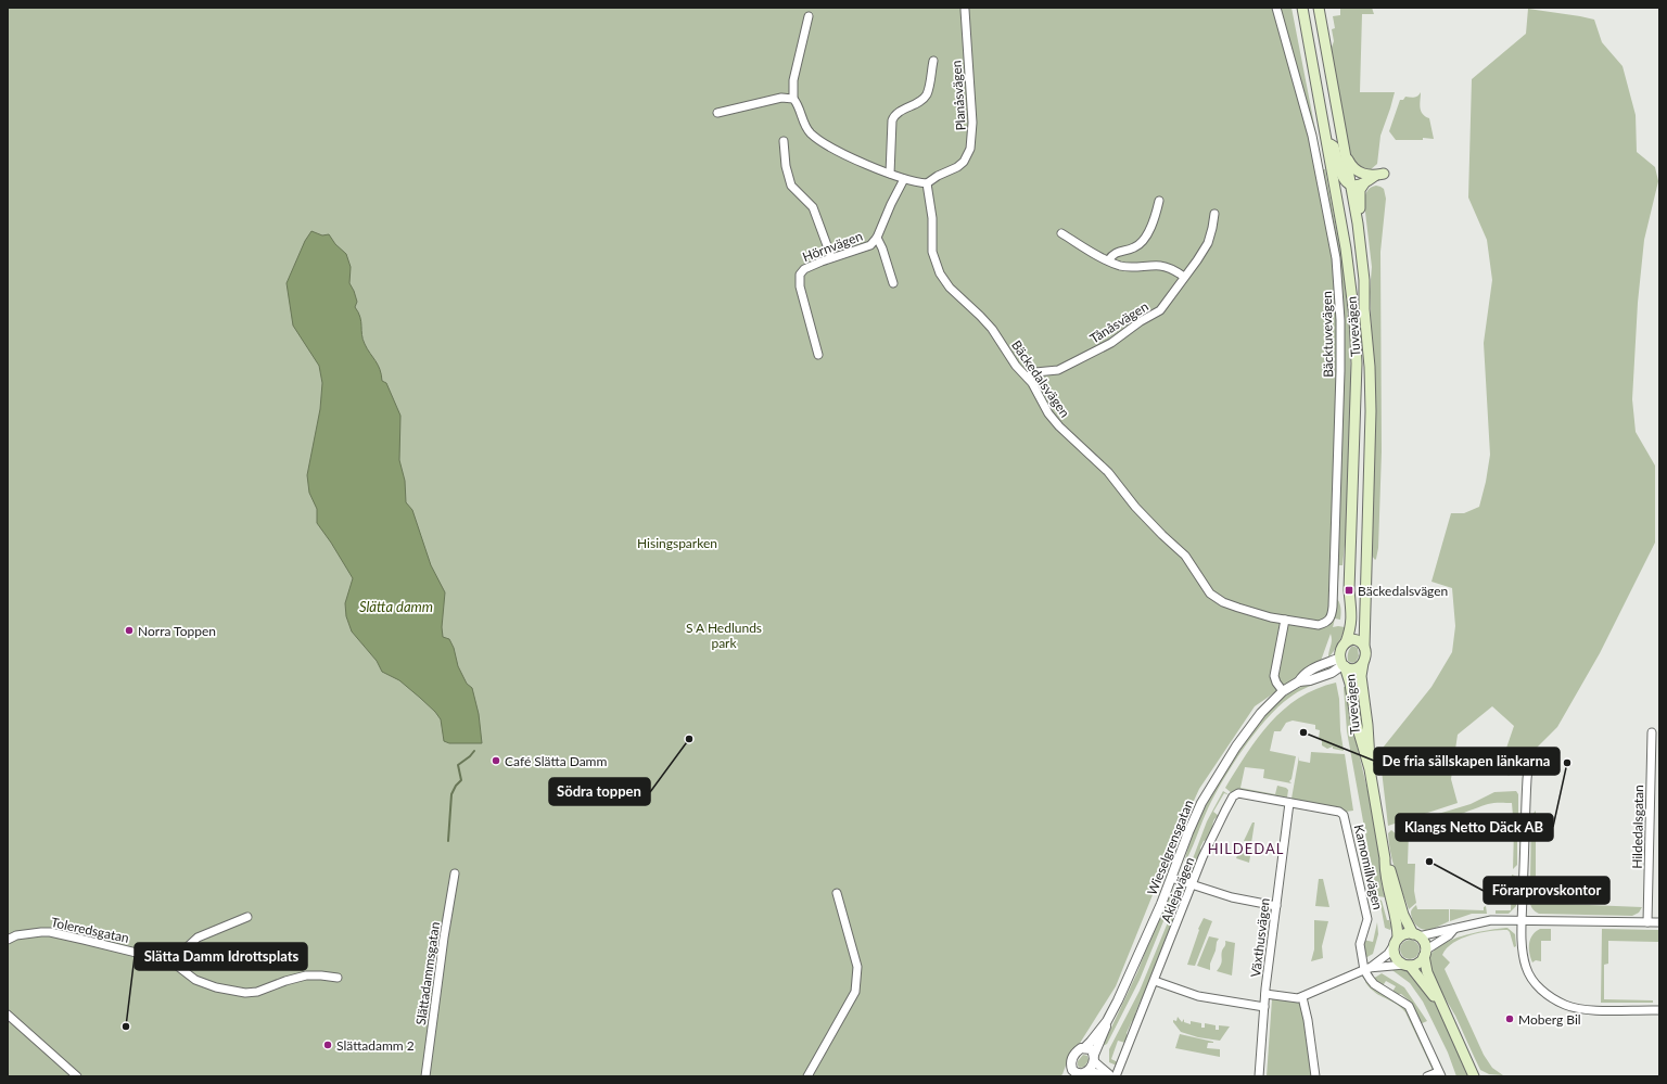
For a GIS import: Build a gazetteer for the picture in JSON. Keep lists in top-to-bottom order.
{
  "streets": {
    "main road": ["Tuvevägen"],
    "street": [
      "Planåsvägen",
      "Hörnvägen",
      "Tånåsvägen",
      "Bäcktuvevägen",
      "Bäckedalsvägen",
      "Hildedalsgatan",
      "Wieselgrensgatan",
      "Kamomillvägen",
      "Aklejavägen",
      "Toleredsgatan",
      "Växthusvägen",
      "Slättadammsgatan"
    ]
  },
  "crossings": [
    ["Planåsvägen", "Bäckedalsvägen"],
    ["Tånåsvägen", "Bäckedalsvägen"],
    ["Tuvevägen", "Wieselgrensgatan"],
    ["Bäcktuvevägen", "Bäckedalsvägen"],
    ["Kamomillvägen", "Aklejavägen"],
    ["Aklejavägen", "Växthusvägen"]
  ],
  "districts": ["HILDEDAL"],
  "water": ["Slätta damm"],
  "parks": ["Hisingsparken", "S A Hedlunds park"],
  "places": {
    "transit": ["Bäckedalsvägen"],
    "other": [
      "Norra Toppen",
      "De fria sällskapen länkarna",
      "Södra toppen",
      "Café Slätta Damm",
      "Klangs Netto Däck AB",
      "Förarprovskontor",
      "Moberg Bil",
      "Slätta Damm Idrottsplats",
      "Slättadamm 2"
    ]
  }
}
